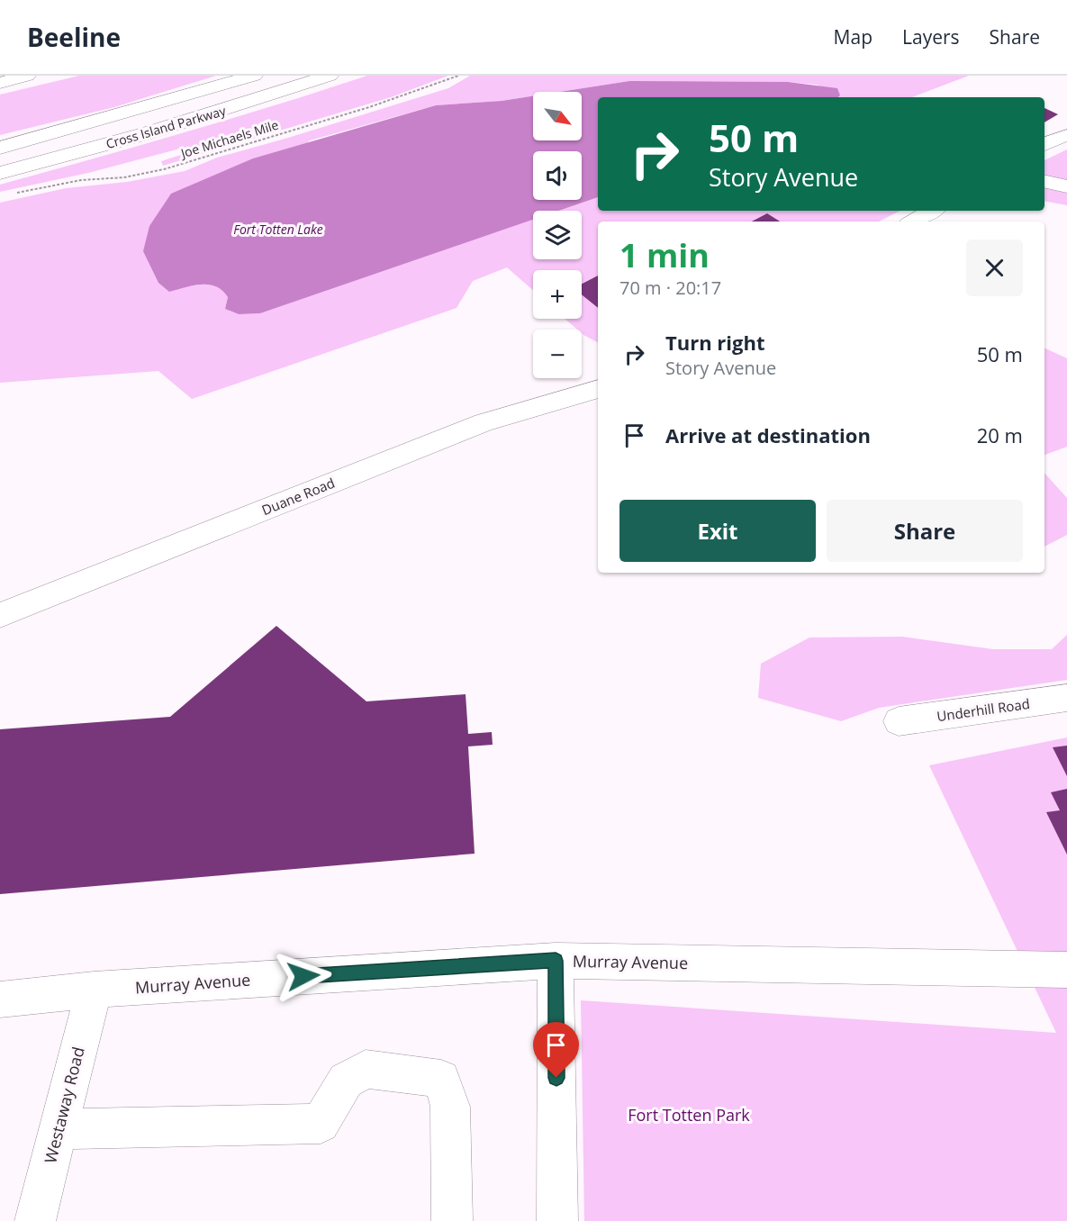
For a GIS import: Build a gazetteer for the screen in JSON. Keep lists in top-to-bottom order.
{
  "streets": {
    "main road": [
      "Cross Island Parkway",
      "Duane Road",
      "Underhill Road",
      "Murray Avenue",
      "Westaway Road"
    ],
    "path": ["Joe Michaels Mile"]
  },
  "crossings": [
    ["Murray Avenue", "Westaway Road"]
  ],
  "water": ["Fort Totten Lake"],
  "parks": ["Fort Totten Park"],
  "north": "bottom right",
  "page": {
    "header": "Beeline",
    "nav": ["Map", "Layers", "Share"],
    "map_buttons": ["+", "−"],
    "turn": ["50 m", "Story Avenue"],
    "heading": ["1 min", "70 m · 20:17"],
    "list": [
      {
        "name": "Turn right",
        "note": "Story Avenue",
        "value": "50 m"
      },
      {
        "name": "Arrive at destination",
        "value": "20 m"
      }
    ],
    "buttons": ["Exit", "Share"]
  }
}
